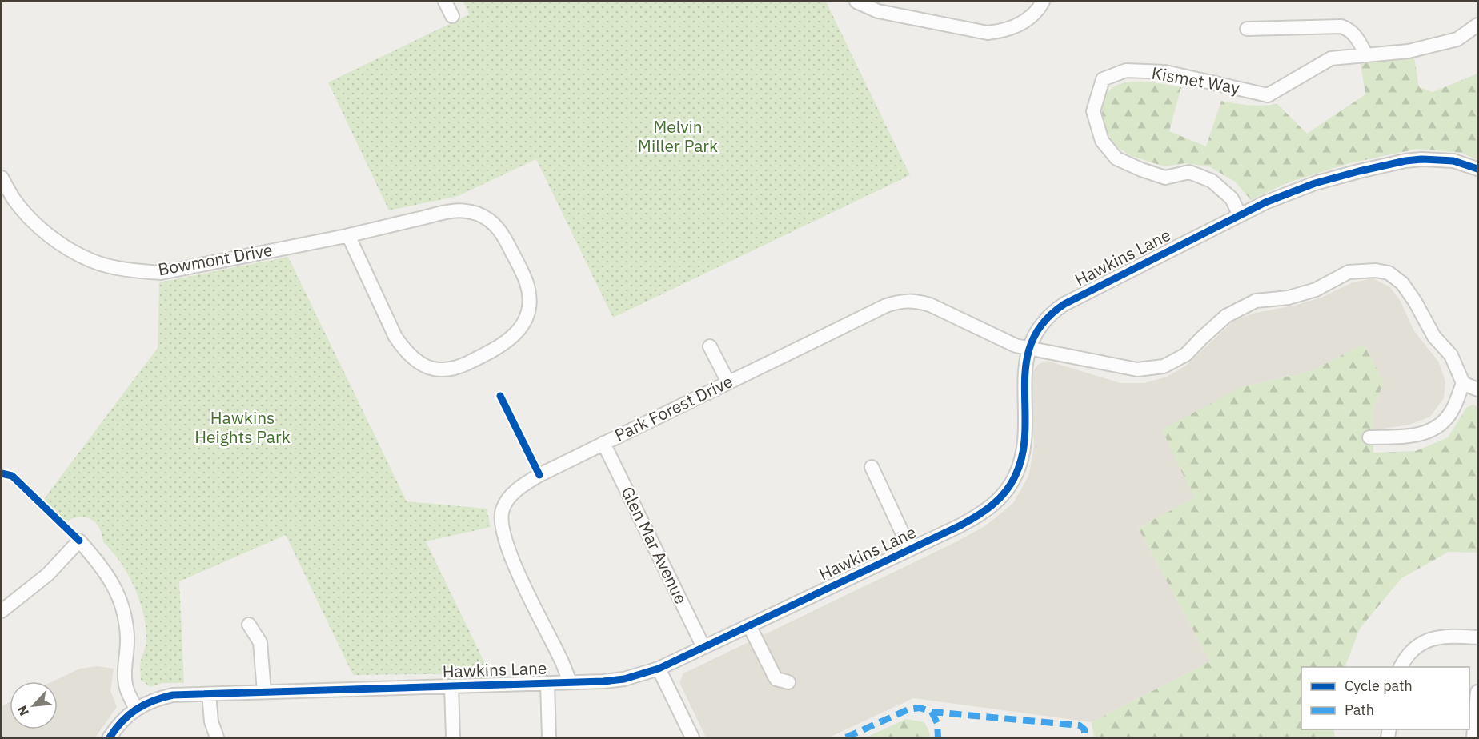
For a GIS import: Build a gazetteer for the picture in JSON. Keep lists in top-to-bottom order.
{
  "streets": {
    "street": [
      "Kismet Way",
      "Hawkins Lane",
      "Bowmont Drive",
      "Park Forest Drive",
      "Glen Mar Avenue"
    ]
  },
  "crossings": [
    ["Kismet Way", "Hawkins Lane"],
    ["Hawkins Lane", "Park Forest Drive"],
    ["Hawkins Lane", "Glen Mar Avenue"],
    ["Park Forest Drive", "Glen Mar Avenue"]
  ],
  "parks": ["Melvin Miller Park", "Hawkins Heights Park"],
  "legend": ["Cycle path", "Path"],
  "north": "bottom left"
}
